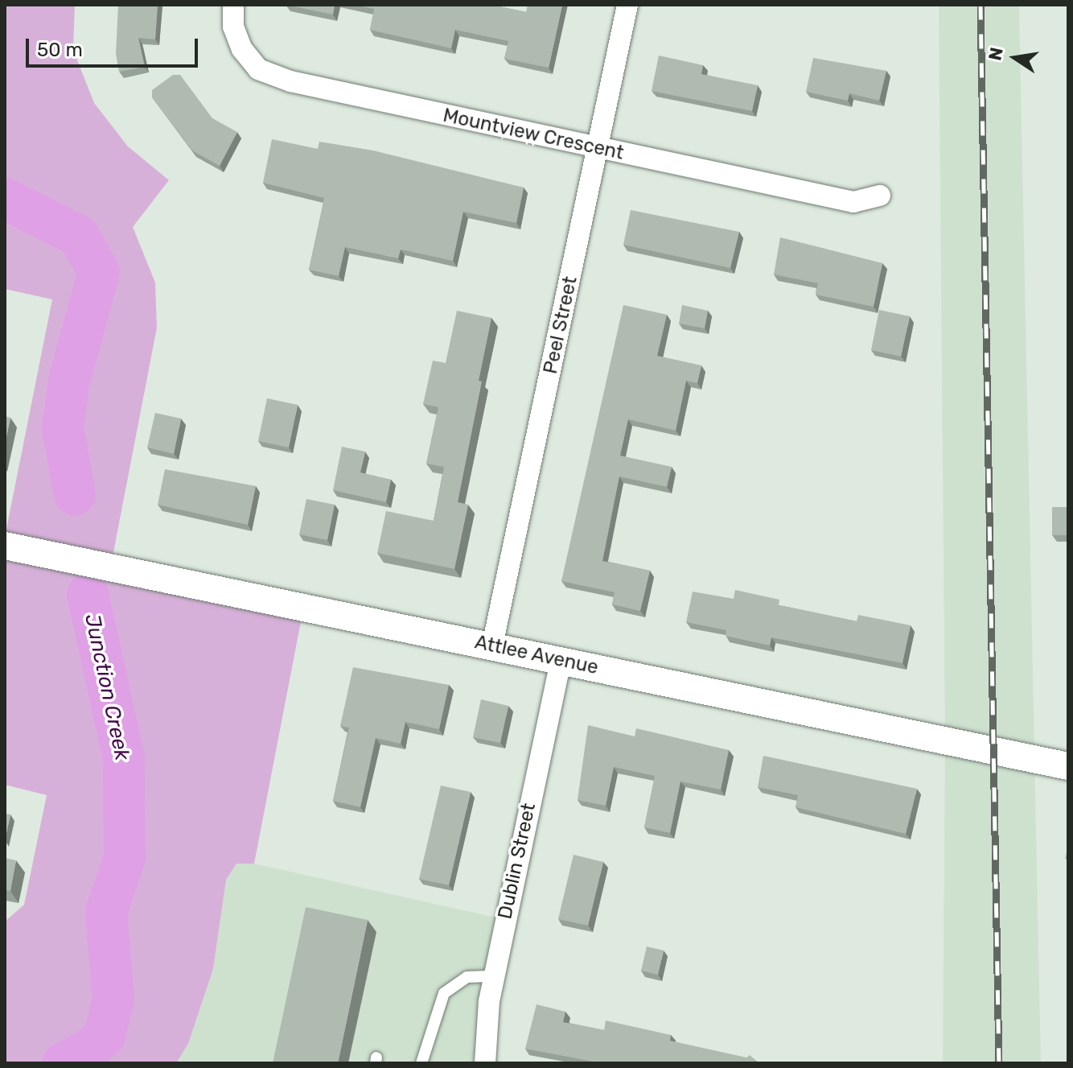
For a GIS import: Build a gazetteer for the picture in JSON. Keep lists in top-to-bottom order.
{
  "streets": {
    "street": [
      "Mountview Crescent",
      "Peel Street",
      "Attlee Avenue",
      "Dublin Street"
    ]
  },
  "crossings": [
    ["Mountview Crescent", "Peel Street"],
    ["Peel Street", "Attlee Avenue"],
    ["Attlee Avenue", "Dublin Street"]
  ],
  "water": ["Junction Creek"],
  "scale_bar": "50 m",
  "north": "left"
}
